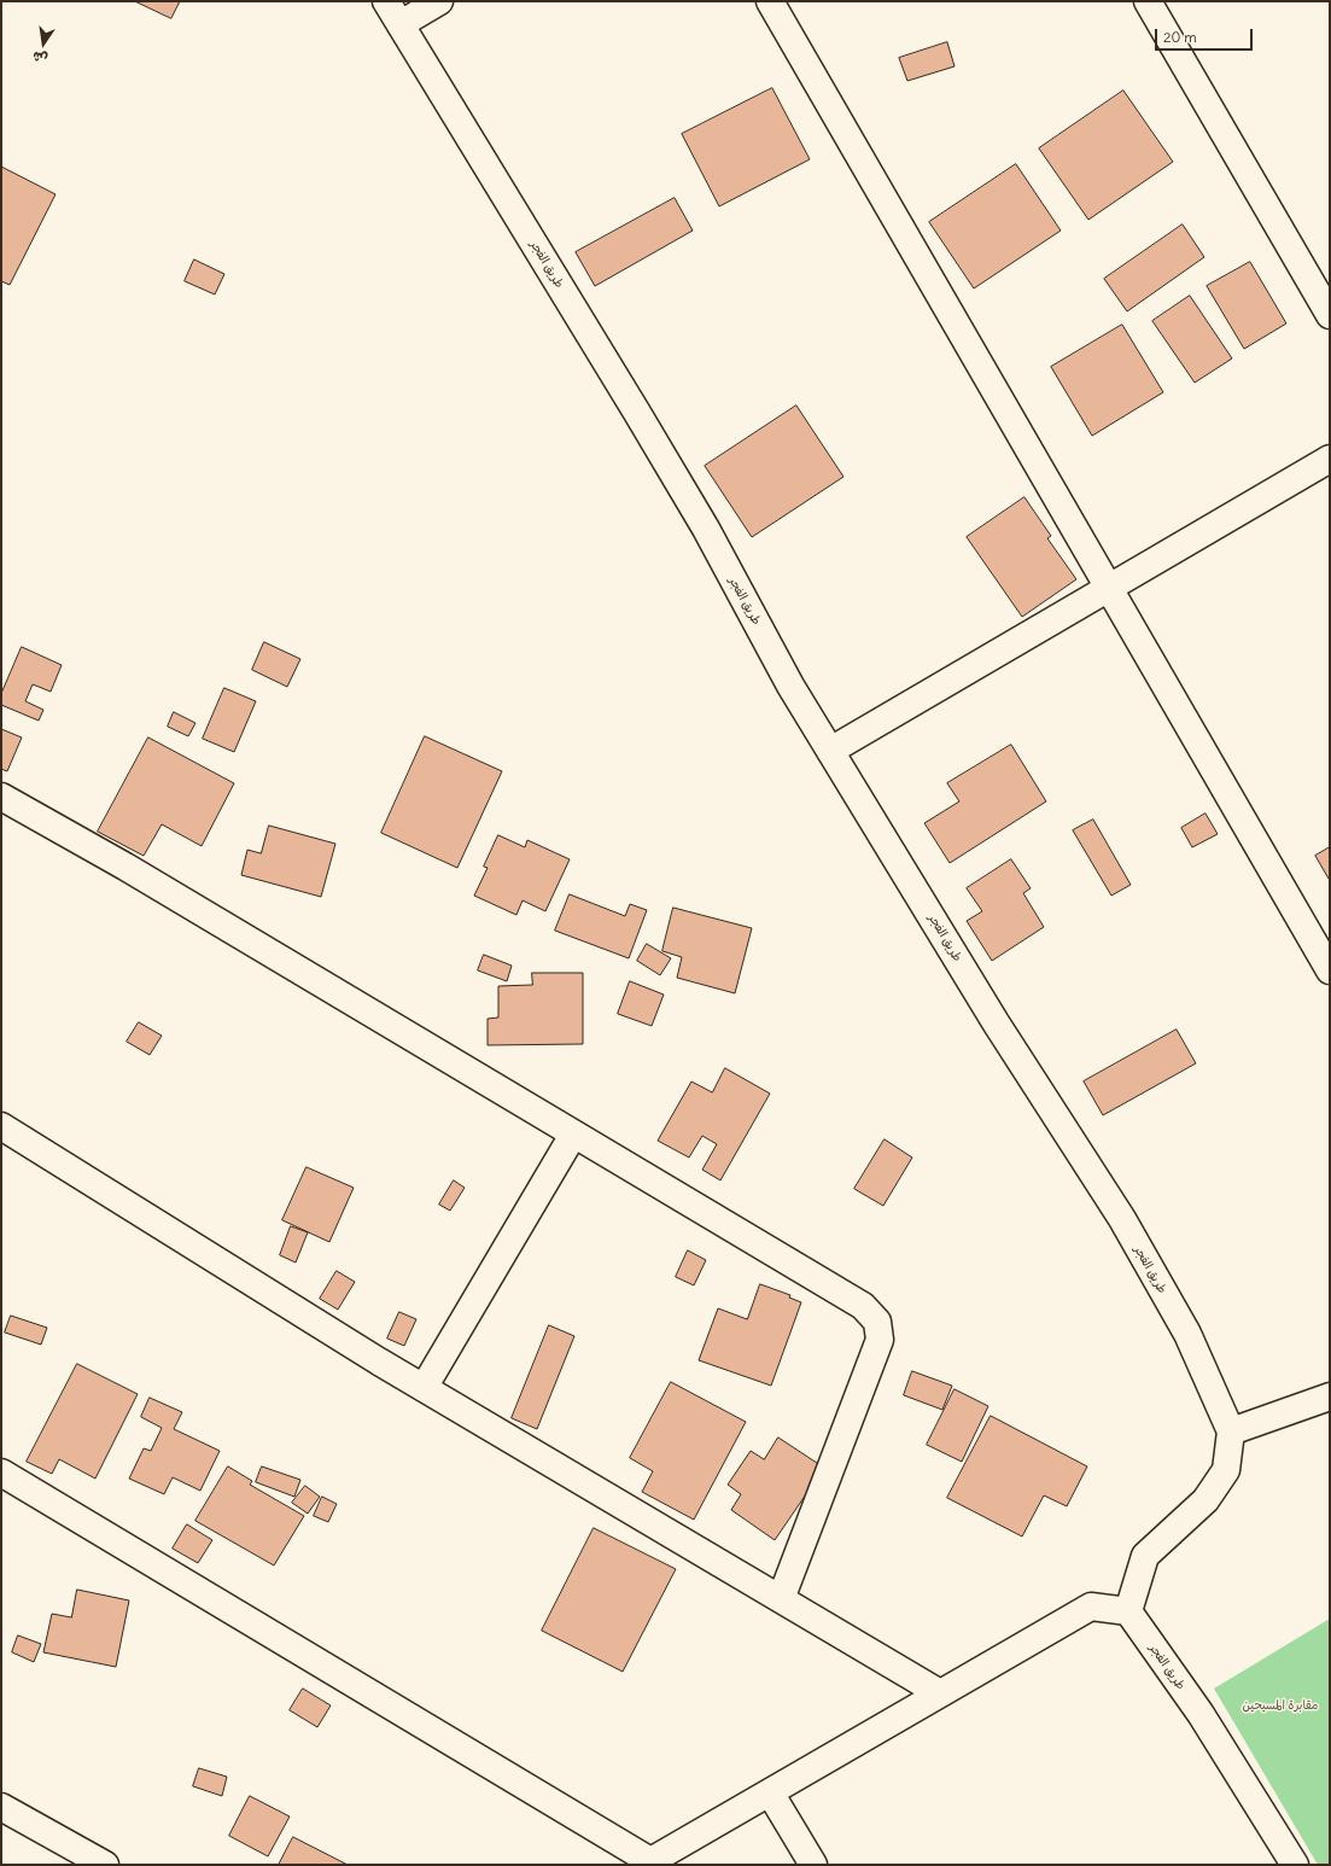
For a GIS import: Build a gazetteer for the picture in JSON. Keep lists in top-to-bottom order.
{
  "streets": {
    "street": ["طريق الفجر"]
  },
  "parks": ["مقابرة المسيحين"],
  "scale_bar": "20 m",
  "north": "bottom"
}
